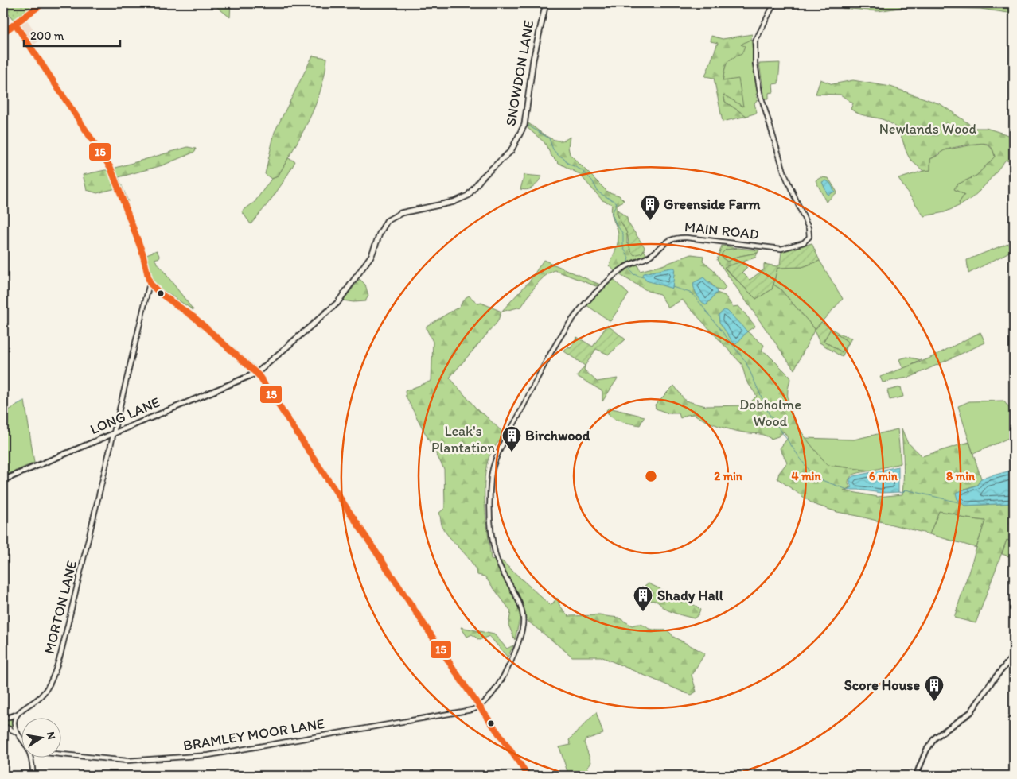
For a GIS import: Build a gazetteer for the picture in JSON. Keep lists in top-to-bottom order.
{
  "streets": {
    "main road": ["SNOWDON LANE"],
    "street": [
      "MAIN ROAD",
      "LONG LANE",
      "MORTON LANE",
      "BRAMLEY MOOR LANE"
    ]
  },
  "crossings": [
    ["SNOWDON LANE", "LONG LANE"],
    ["MAIN ROAD", "BRAMLEY MOOR LANE"],
    ["LONG LANE", "MORTON LANE"]
  ],
  "parks": ["Newlands Wood", "Dobholme Wood", "Leak's Plantation"],
  "places": {
    "building": [
      "Greenside Farm",
      "Birchwood",
      "Shady Hall",
      "Score House"
    ]
  },
  "lines": ["transit line 15"],
  "scale_bar": "200 m",
  "north": "right",
  "rings": [
    "2 min",
    "4 min",
    "6 min",
    "8 min"
  ]
}
